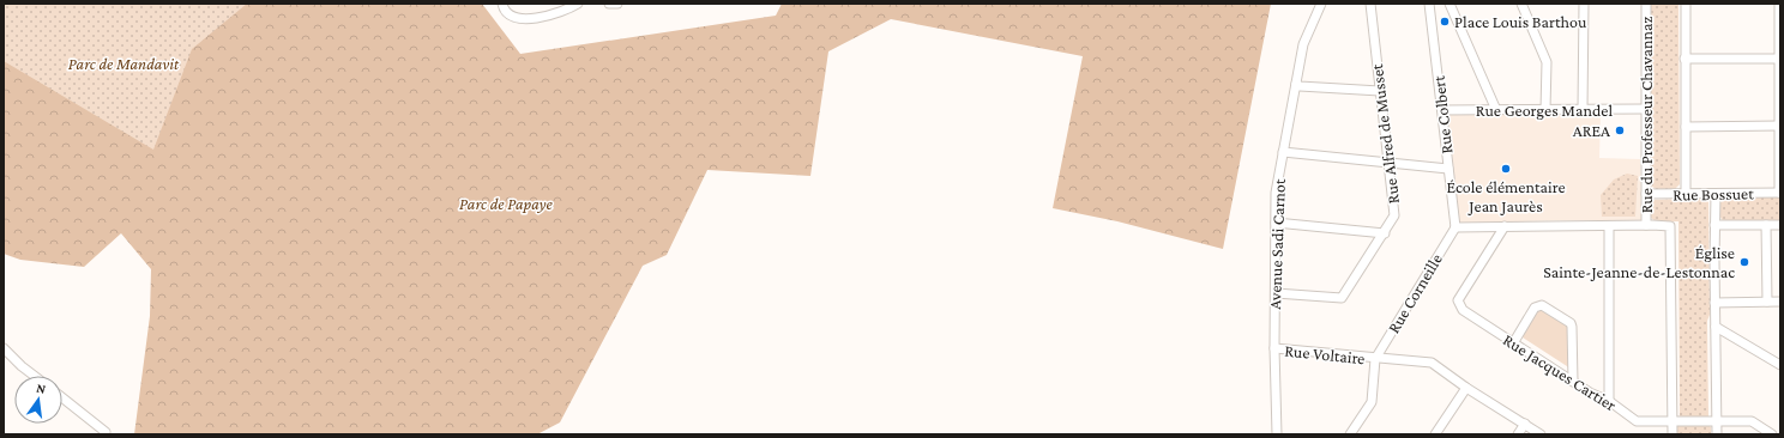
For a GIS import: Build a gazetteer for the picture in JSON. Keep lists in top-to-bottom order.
{
  "streets": {
    "street": [
      "Rue Georges Mandel",
      "Rue Colbert",
      "Rue du Professeur Chavannaz",
      "Rue Alfred de Musset",
      "Rue Bossuet",
      "Avenue Sadi Carnot",
      "Rue Corneille",
      "Rue Voltaire",
      "Rue Jacques Cartier"
    ]
  },
  "crossings": [
    ["Rue Georges Mandel", "Rue Colbert"],
    ["Rue Georges Mandel", "Rue du Professeur Chavannaz"],
    ["Rue Colbert", "Rue Corneille"],
    ["Rue du Professeur Chavannaz", "Rue Bossuet"],
    ["Rue Alfred de Musset", "Avenue Sadi Carnot"],
    ["Avenue Sadi Carnot", "Rue Voltaire"],
    ["Rue Corneille", "Rue Voltaire"]
  ],
  "parks": ["Parc de Mandavit", "Parc de Papaye"],
  "places": [
    "Place Louis Barthou",
    "AREA",
    "École élémentaire Jean Jaurès",
    "Église Sainte-Jeanne-de-Lestonnac"
  ],
  "north": "top"
}
